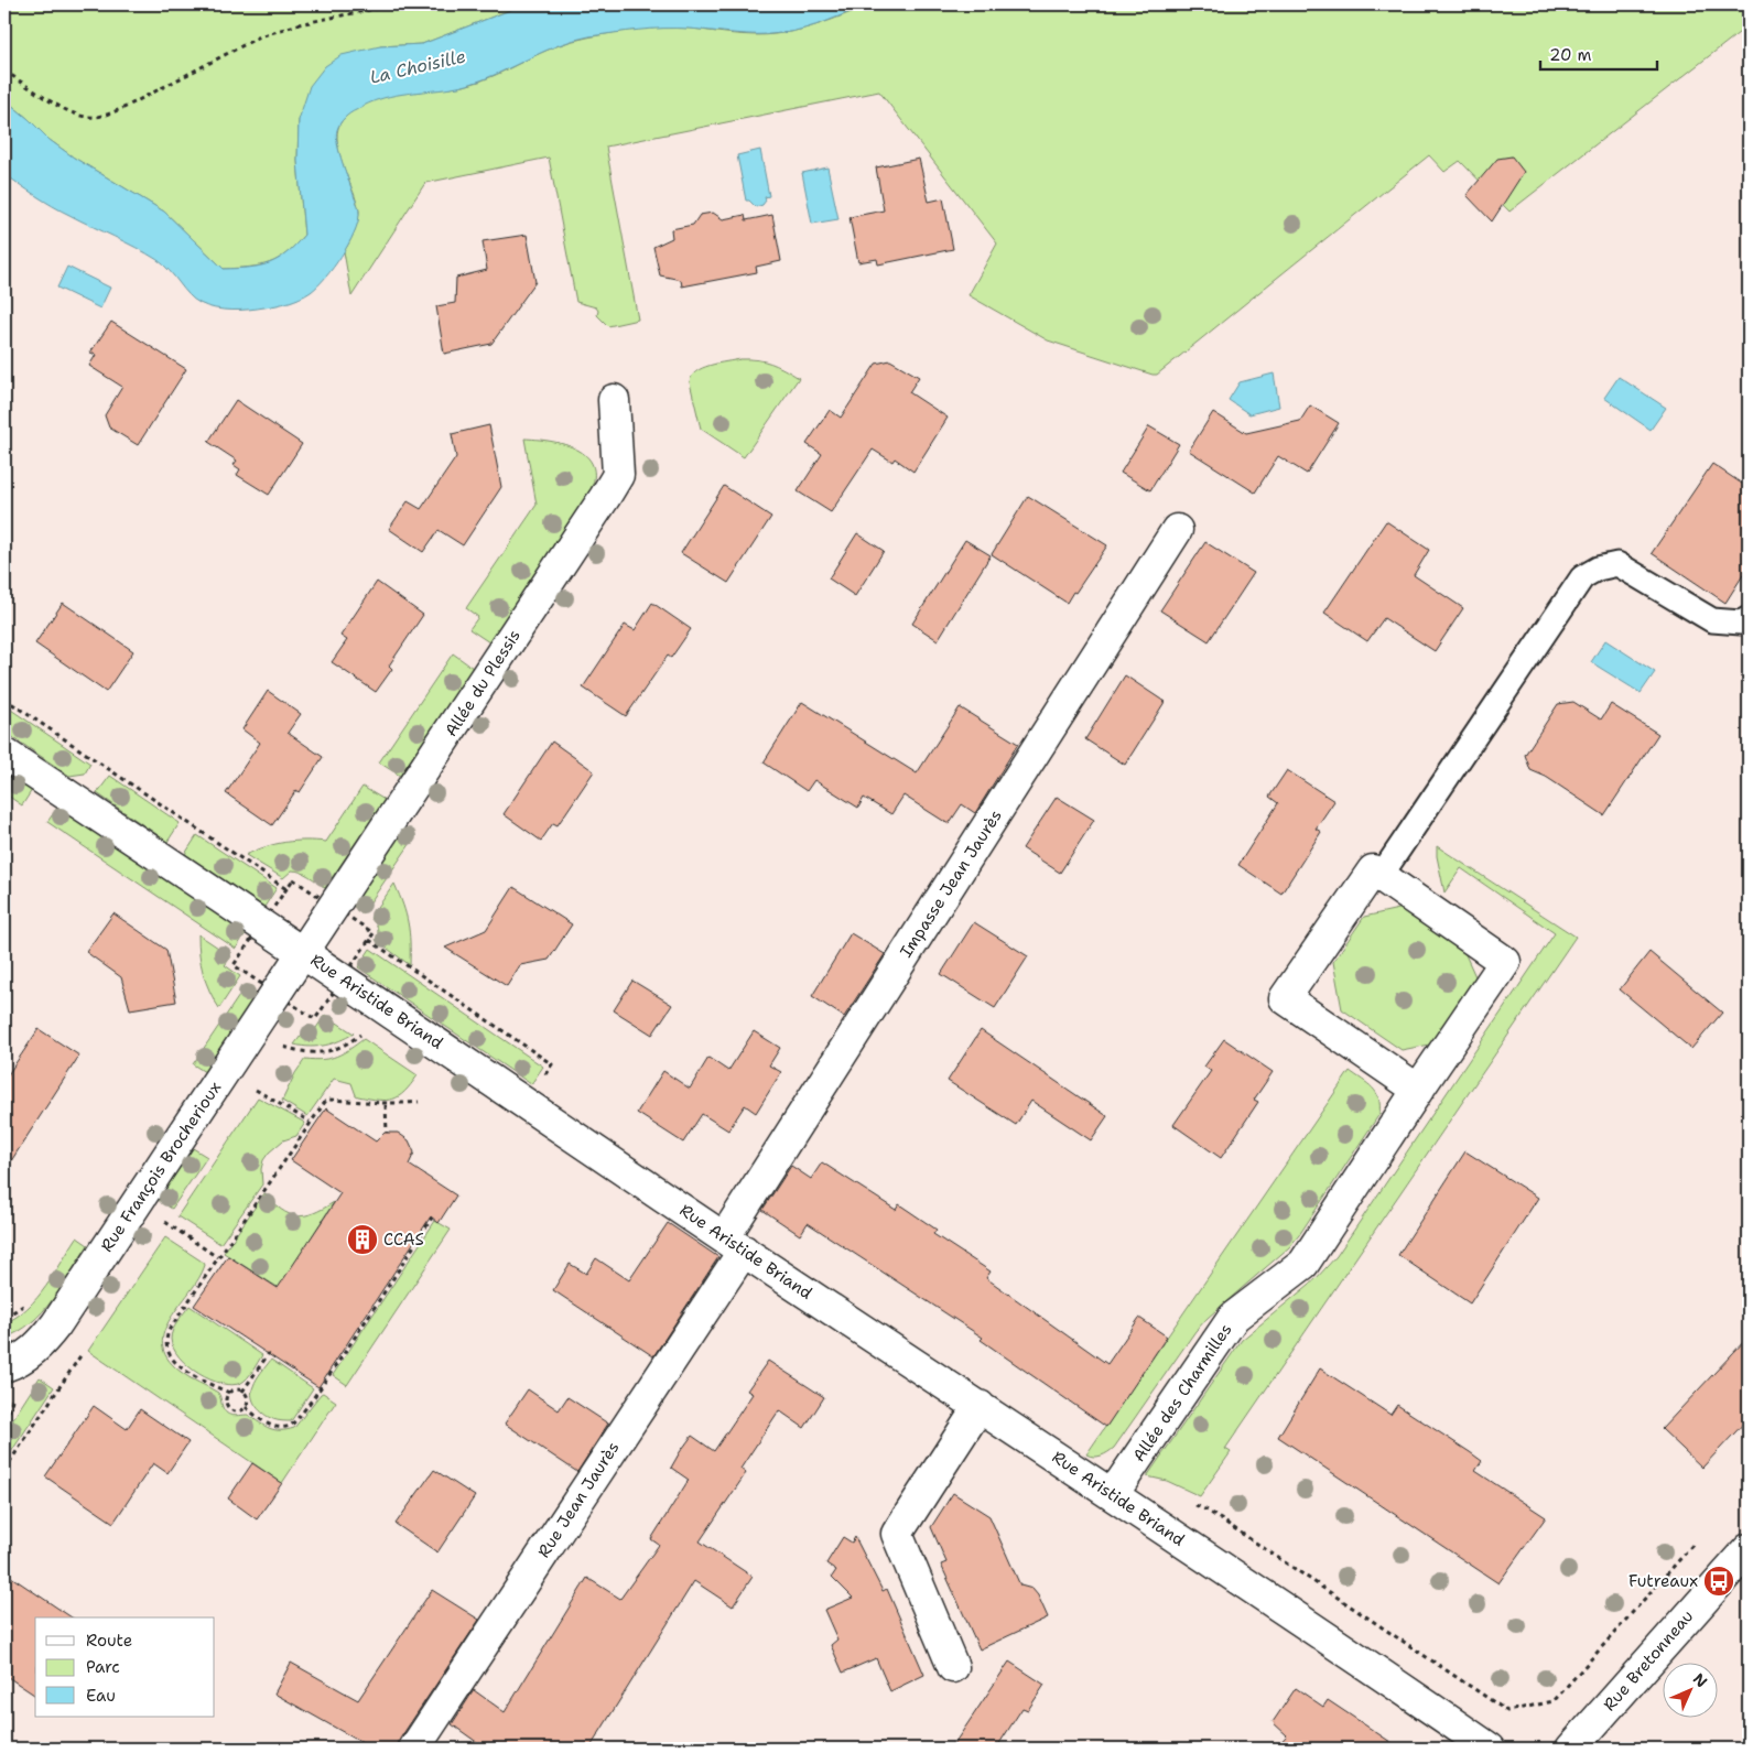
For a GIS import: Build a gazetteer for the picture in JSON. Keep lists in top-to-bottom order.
{
  "streets": {
    "street": [
      "Allée du Plessis",
      "Impasse Jean Jaurès",
      "Rue Aristide Briand",
      "Rue François Brocherioux",
      "Allée des Charmilles",
      "Rue Jean Jaurès",
      "Rue Bretonneau"
    ]
  },
  "crossings": [
    ["Allée du Plessis", "Rue Aristide Briand"],
    ["Allée du Plessis", "Rue François Brocherioux"],
    ["Impasse Jean Jaurès", "Rue Aristide Briand"],
    ["Impasse Jean Jaurès", "Rue Jean Jaurès"],
    ["Rue Aristide Briand", "Rue François Brocherioux"],
    ["Rue Aristide Briand", "Allée des Charmilles"],
    ["Rue Aristide Briand", "Rue Jean Jaurès"]
  ],
  "water": ["La Choisille"],
  "places": {
    "building": ["CCAS"],
    "bus stop": ["Futreaux"]
  },
  "legend": ["Route", "Parc", "Eau"],
  "scale_bar": "20 m",
  "north": "top right"
}
